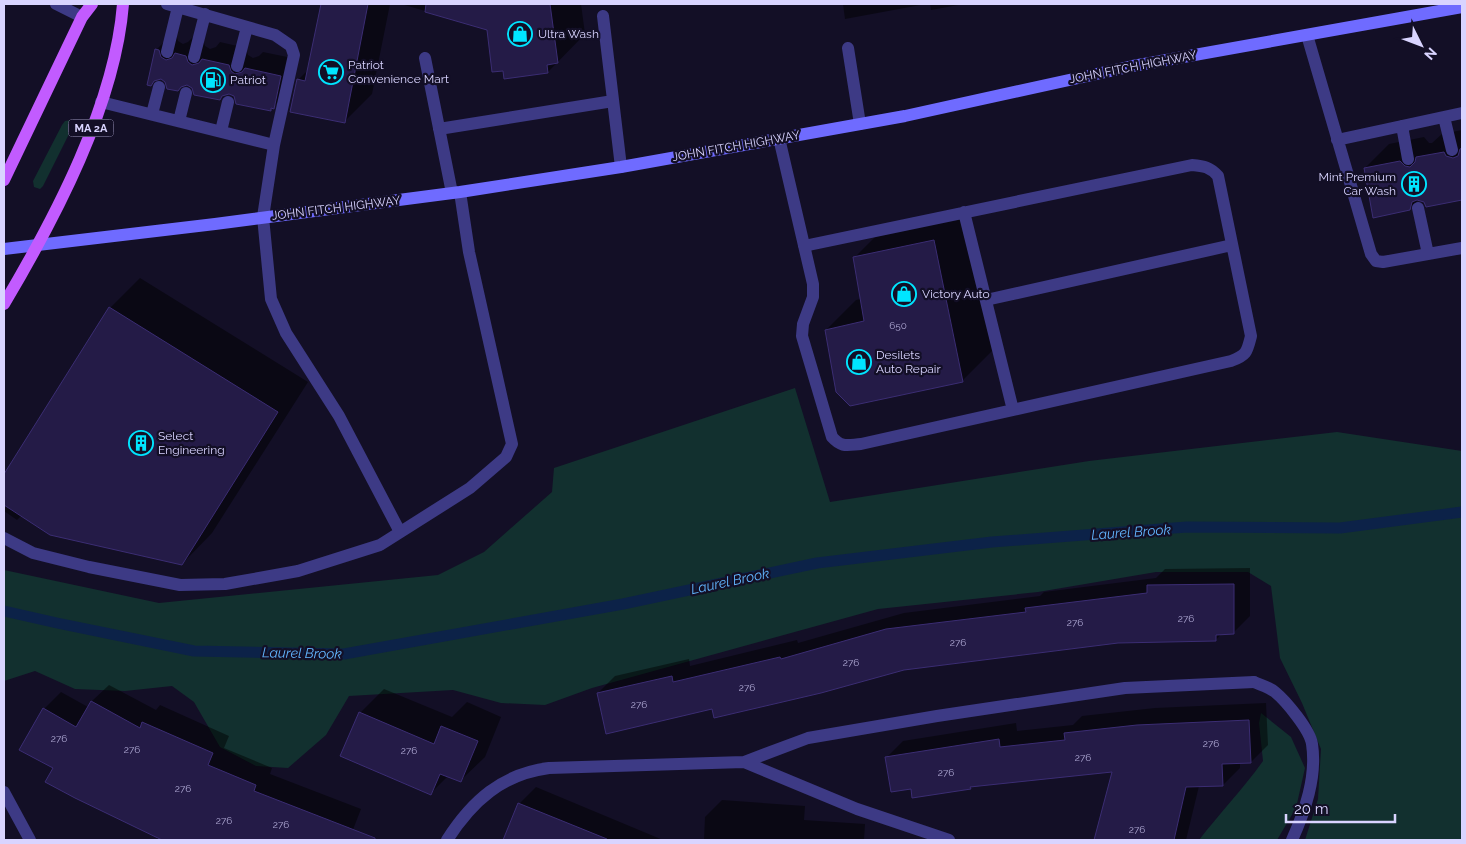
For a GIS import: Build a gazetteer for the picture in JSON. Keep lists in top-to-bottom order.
{
  "streets": {
    "main road": ["JOHN FITCH HIGHWAY", "MA 2A"]
  },
  "crossings": [
    ["JOHN FITCH HIGHWAY", "MA 2A"]
  ],
  "water": ["Laurel Brook"],
  "places": {
    "shop": ["Ultra Wash", "Victory Auto", "Desilets Auto Repair"],
    "supermarket": ["Patriot Convenience Mart"],
    "fuel station": ["Patriot"],
    "building": ["Mint Premium Car Wash", "Select Engineering"]
  },
  "house_numbers": [
    "650",
    "276",
    "276",
    "276",
    "276",
    "276",
    "276",
    "276",
    "276",
    "276",
    "276",
    "276",
    "276",
    "276",
    "276",
    "276",
    "276"
  ],
  "scale_bar": "20 m",
  "north": "bottom right"
}
